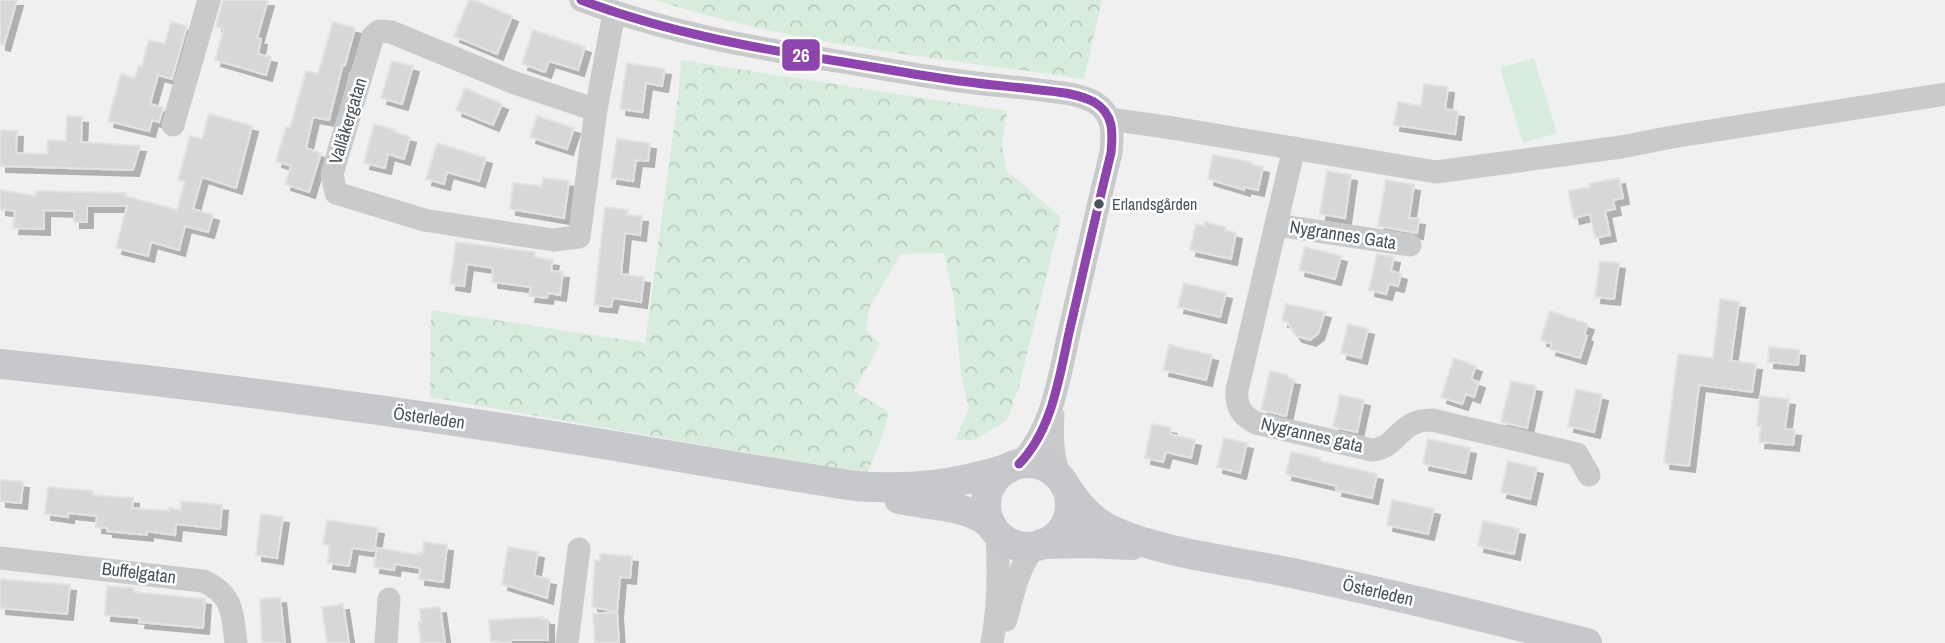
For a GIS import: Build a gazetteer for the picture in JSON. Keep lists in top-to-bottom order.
{
  "streets": {
    "main road": ["Österleden"],
    "street": [
      "Vallåkergatan",
      "Nygrannes Gata",
      "Nygrannes gata",
      "Buffelgatan"
    ]
  },
  "crossings": [
    ["Nygrannes Gata", "Nygrannes gata"]
  ],
  "places": ["Erlandsgården"],
  "lines": ["transit line 26"]
}
